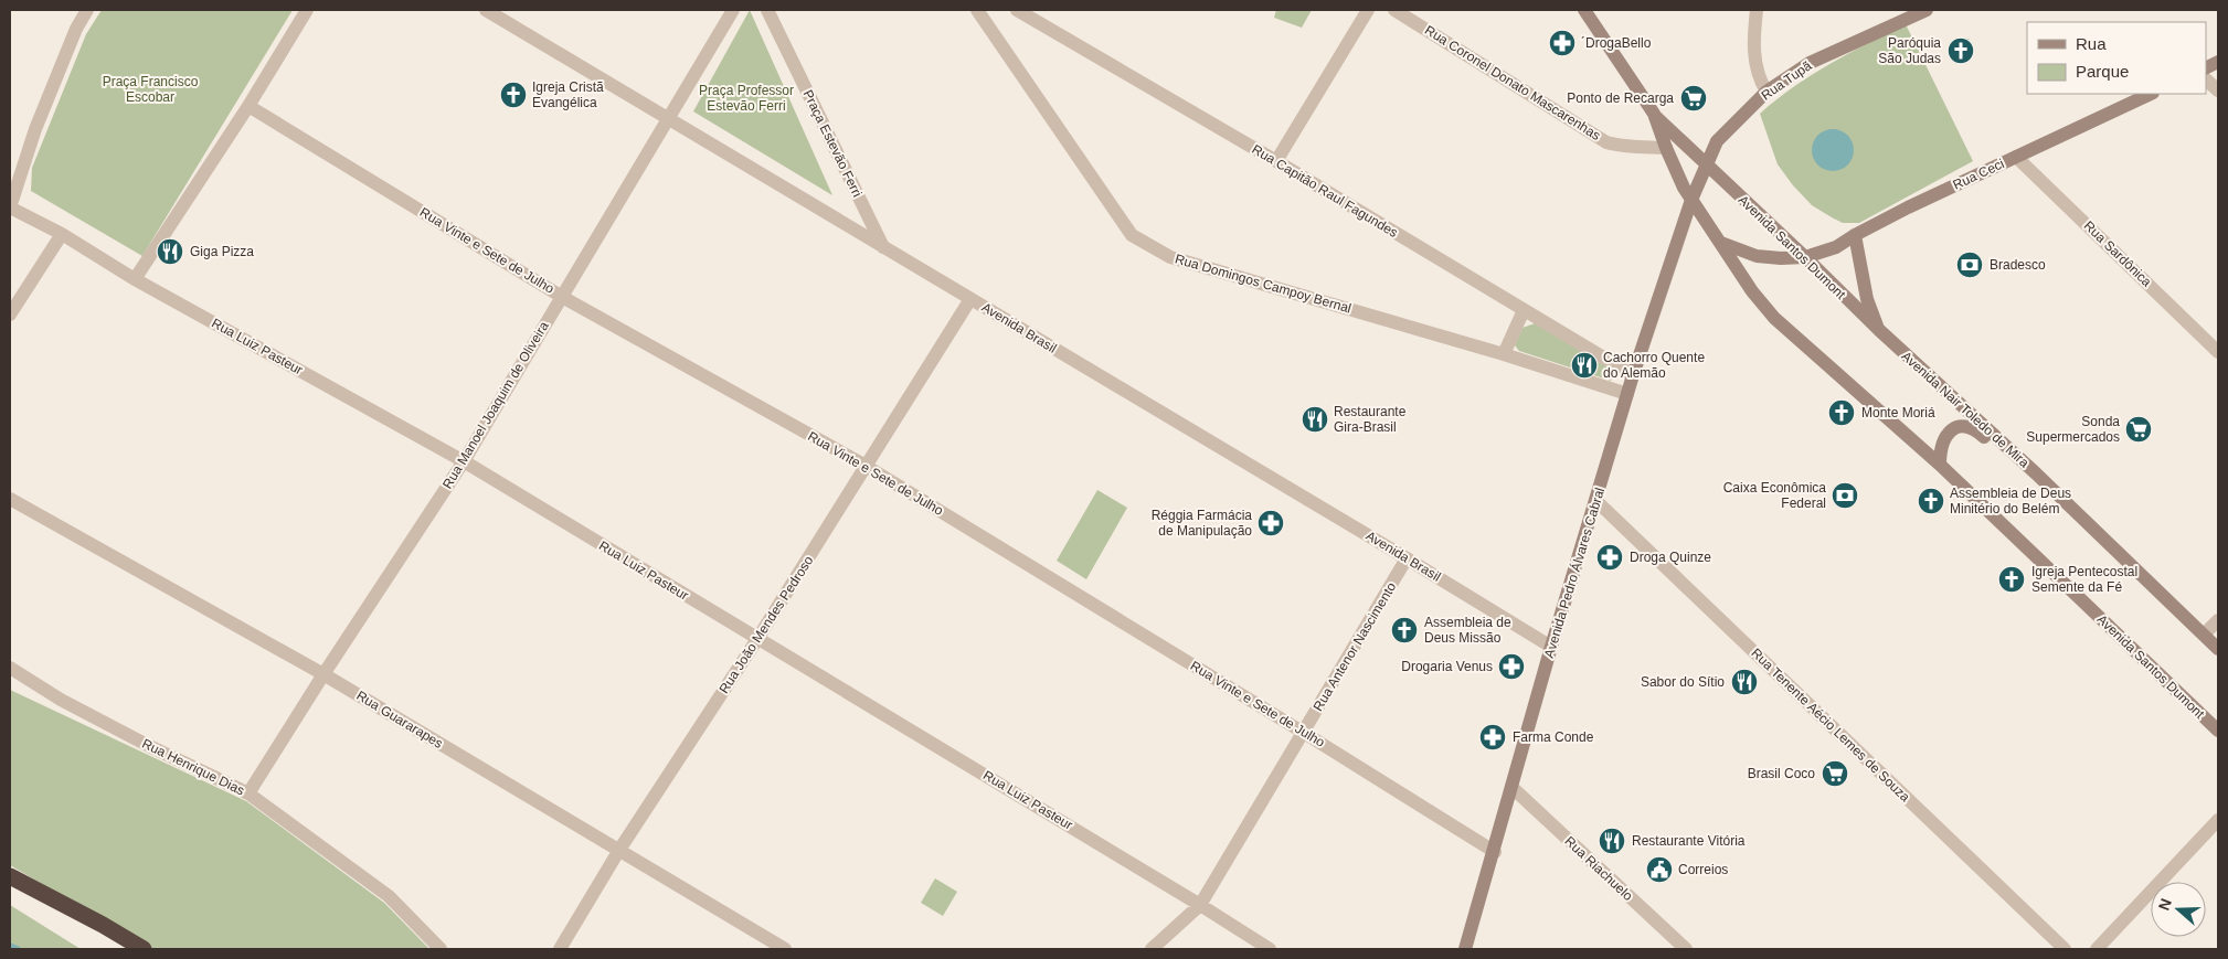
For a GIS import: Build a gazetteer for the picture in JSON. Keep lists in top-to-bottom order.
{
  "streets": {
    "main road": [
      "Rua Tupã",
      "Rua Ceci",
      "Avenida Santos Dumont",
      "Avenida Nair Toledo de Mira",
      "Avenida Pedro Álvares Cabral"
    ],
    "street": [
      "Rua Coronel Donato Mascarenhas",
      "Praça Estevão Ferri",
      "Rua Capitão Raul Fagundes",
      "Rua Vinte e Sete de Julho",
      "Rua Sardônica",
      "Rua Domingos Campoy Bernal",
      "Avenida Brasil",
      "Rua Luiz Pasteur",
      "Rua Manoel Joaquim de Oliveira",
      "Rua João Mendes Pedroso",
      "Rua Antenor Nascimento",
      "Rua Guararapes",
      "Rua Tenente Aécio Lemes de Souza",
      "Rua Henrique Dias",
      "Rua Riachuelo"
    ]
  },
  "crossings": [
    ["Rua Tupã", "Avenida Santos Dumont"],
    ["Rua Tupã", "Avenida Pedro Álvares Cabral"],
    ["Rua Coronel Donato Mascarenhas", "Avenida Santos Dumont"],
    ["Praça Estevão Ferri", "Avenida Brasil"],
    ["Rua Ceci", "Avenida Santos Dumont"],
    ["Rua Ceci", "Rua Sardônica"],
    ["Rua Capitão Raul Fagundes", "Avenida Pedro Álvares Cabral"],
    ["Avenida Santos Dumont", "Avenida Nair Toledo de Mira"],
    ["Avenida Santos Dumont", "Avenida Pedro Álvares Cabral"],
    ["Rua Vinte e Sete de Julho", "Rua Manoel Joaquim de Oliveira"],
    ["Rua Vinte e Sete de Julho", "Avenida Pedro Álvares Cabral"],
    ["Rua Vinte e Sete de Julho", "Rua João Mendes Pedroso"],
    ["Rua Vinte e Sete de Julho", "Rua Antenor Nascimento"],
    ["Rua Domingos Campoy Bernal", "Avenida Pedro Álvares Cabral"],
    ["Avenida Brasil", "Rua Manoel Joaquim de Oliveira"],
    ["Avenida Brasil", "Avenida Pedro Álvares Cabral"],
    ["Avenida Brasil", "Rua João Mendes Pedroso"],
    ["Avenida Brasil", "Rua Antenor Nascimento"],
    ["Rua Luiz Pasteur", "Rua Manoel Joaquim de Oliveira"],
    ["Rua Luiz Pasteur", "Rua João Mendes Pedroso"],
    ["Rua Luiz Pasteur", "Rua Antenor Nascimento"],
    ["Rua Manoel Joaquim de Oliveira", "Rua Guararapes"],
    ["Rua Manoel Joaquim de Oliveira", "Rua Henrique Dias"],
    ["Avenida Pedro Álvares Cabral", "Rua Tenente Aécio Lemes de Souza"],
    ["Avenida Pedro Álvares Cabral", "Rua Riachuelo"],
    ["Rua João Mendes Pedroso", "Rua Guararapes"]
  ],
  "parks": ["Praça Francisco Escobar", "Praça Professor Estevão Ferri"],
  "places": {
    "pharmacy": [
      "´DrogaBello",
      "Réggia Farmácia de Manipulação",
      "Droga Quinze",
      "Drogaria Venus",
      "Farma Conde"
    ],
    "church": [
      "Paróquia São Judas",
      "Igreja Cristã Evangélica",
      "Monte Moriá",
      "Assembleia de Deus Minitério do Belém",
      "Igreja Pentecostal Semente da Fé",
      "Assembleia de Deus Missão"
    ],
    "supermarket": ["Ponto de Recarga", "Sonda Supermercados", "Brasil Coco"],
    "restaurant": [
      "Giga Pizza",
      "Cachorro Quente do Alemão",
      "Restaurante Gira-Brasil",
      "Sabor do Sítio",
      "Restaurante Vitória"
    ],
    "bank": ["Bradesco", "Caixa Econômica Federal"],
    "public building": ["Correios"]
  },
  "legend": ["Rua", "Parque"],
  "north": "left"
}
